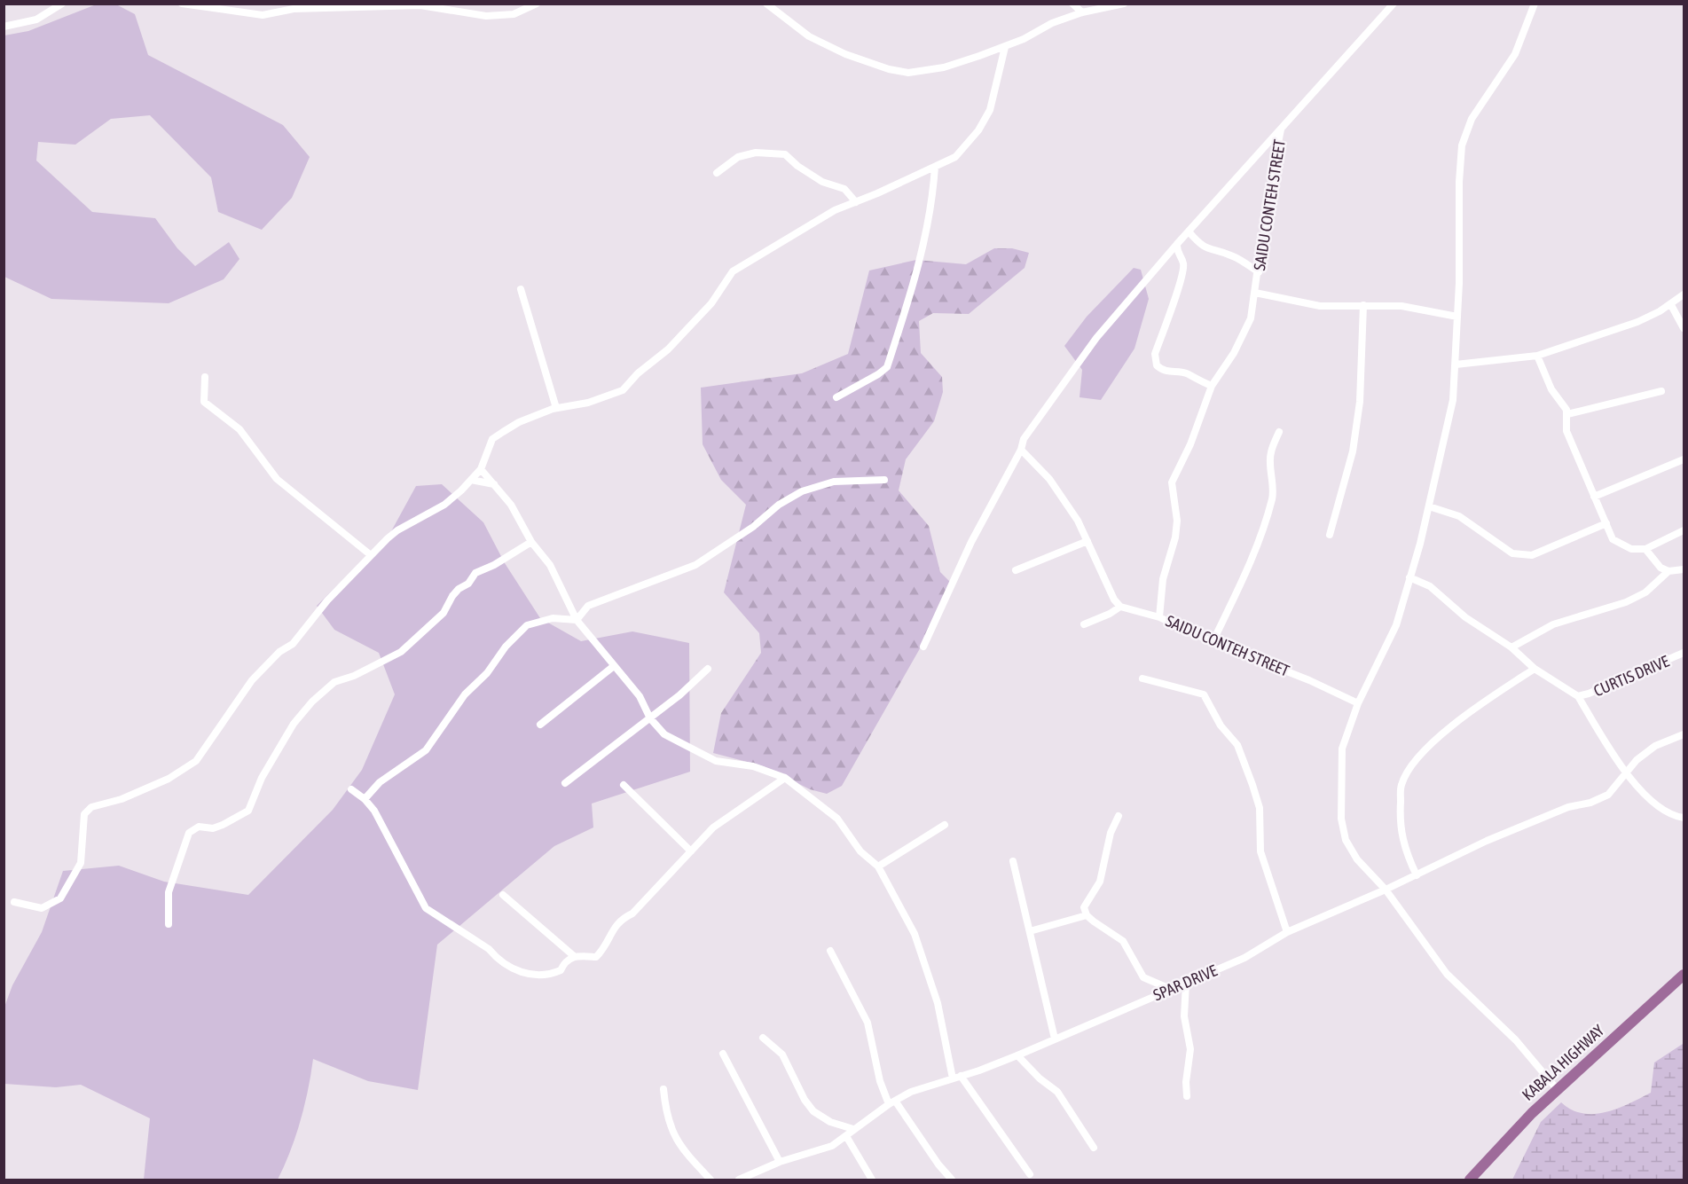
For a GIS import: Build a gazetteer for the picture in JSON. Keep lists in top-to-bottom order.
{
  "streets": {
    "main road": ["KABALA HIGHWAY"],
    "street": ["SAIDU CONTEH STREET", "CURTIS DRIVE", "SPAR DRIVE"]
  }
}
